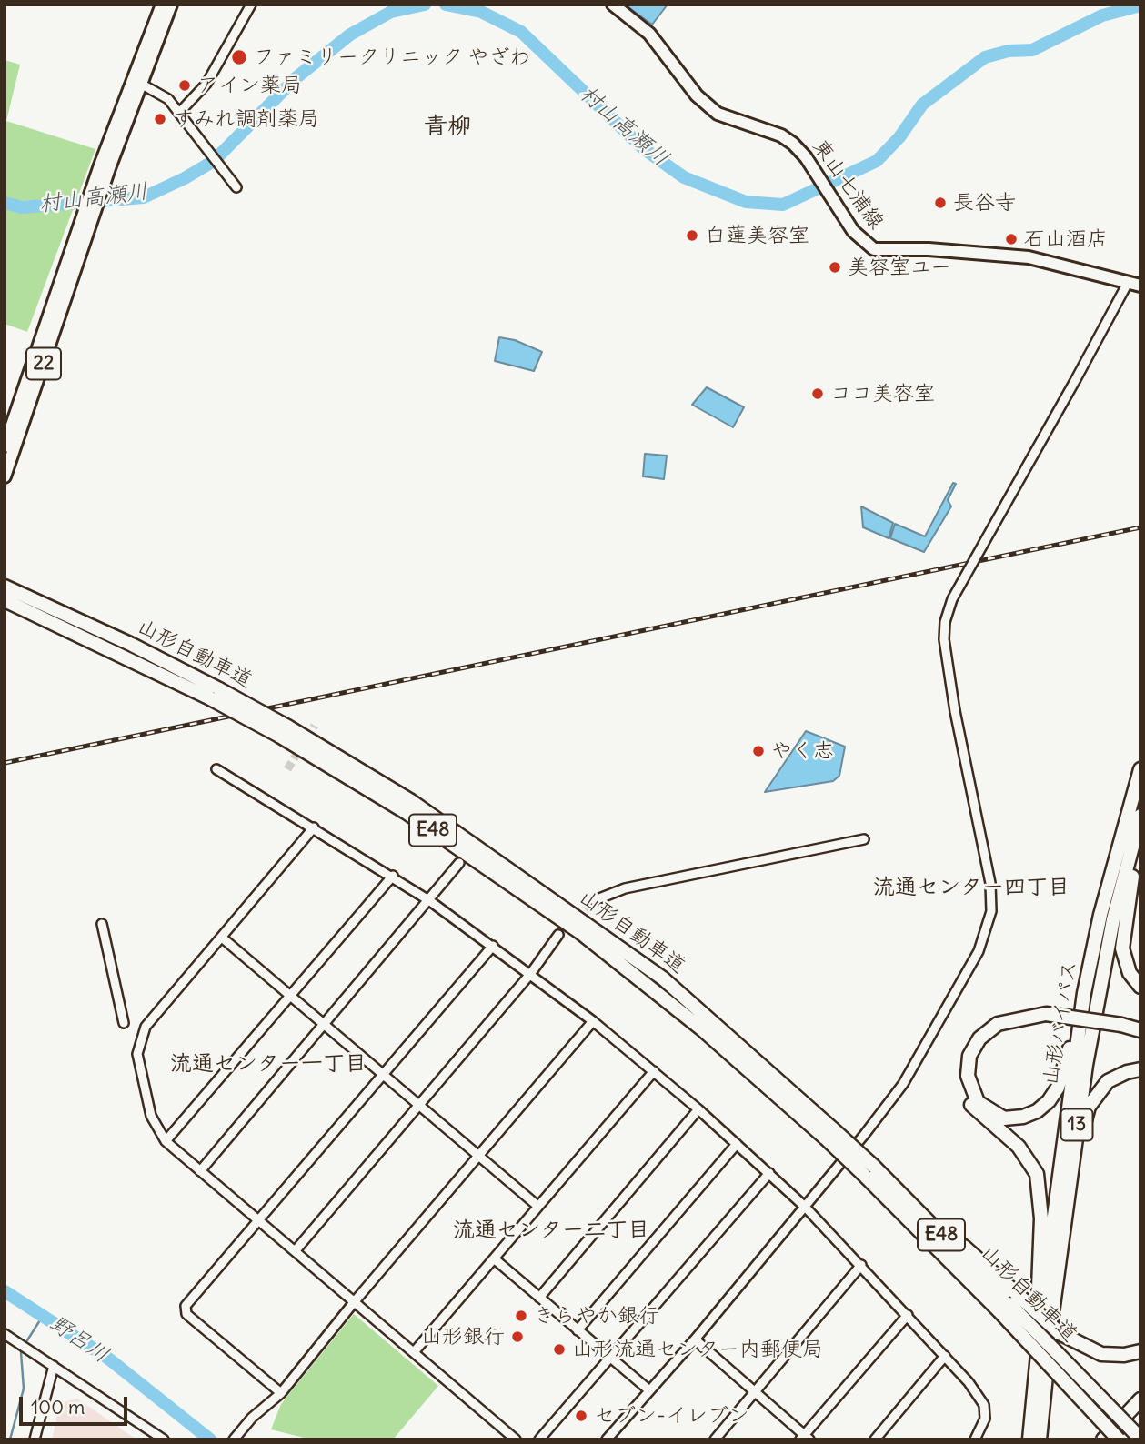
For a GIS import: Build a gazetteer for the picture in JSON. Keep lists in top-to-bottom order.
{
  "streets": {
    "highway": [
      "山形自動車道",
      "E48",
      "山形バイパス",
      "13"
    ],
    "main road": ["東山七浦線", "22"]
  },
  "districts": [
    "青柳",
    "流通センター四丁目",
    "流通センター一丁目",
    "流通センター二丁目"
  ],
  "water": ["村山高瀬川", "野呂川"],
  "places": [
    "ファミリークリニック やざわ",
    "アイン薬局",
    "すみれ調剤薬局",
    "長谷寺",
    "白蓮美容室",
    "石山酒店",
    "美容室ユー",
    "ココ美容室",
    "やく志",
    "きらやか銀行",
    "山形銀行",
    "山形流通センター内郵便局",
    "セブン-イレブン"
  ],
  "scale_bar": "100 m"
}
